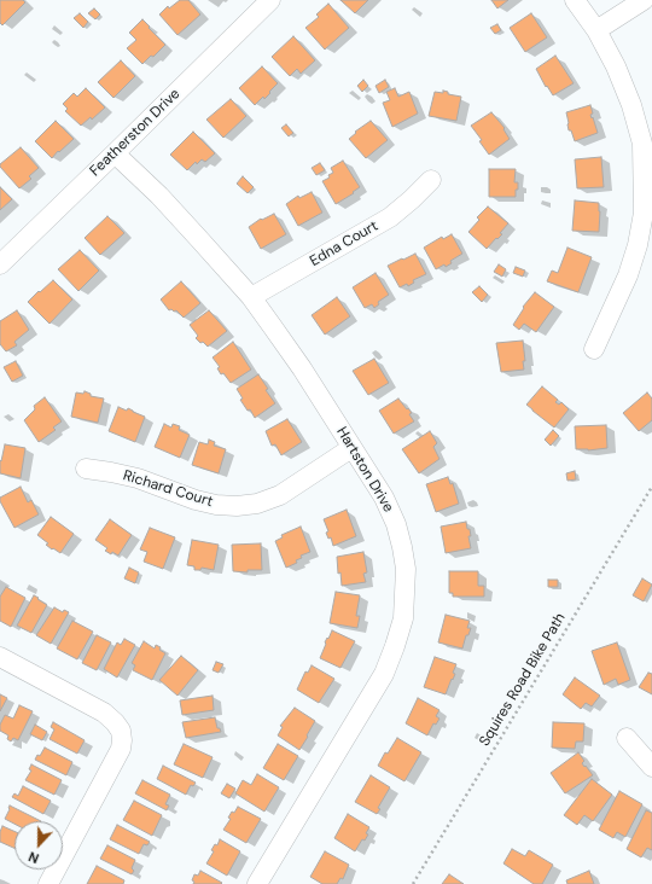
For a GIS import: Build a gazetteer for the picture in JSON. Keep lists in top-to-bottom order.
{
  "streets": {
    "street": [
      "Featherston Drive",
      "Edna Court",
      "Hartston Drive",
      "Richard Court"
    ],
    "path": ["Squires Road Bike Path"]
  },
  "crossings": [
    ["Featherston Drive", "Hartston Drive"],
    ["Edna Court", "Hartston Drive"],
    ["Hartston Drive", "Richard Court"]
  ],
  "north": "bottom"
}
